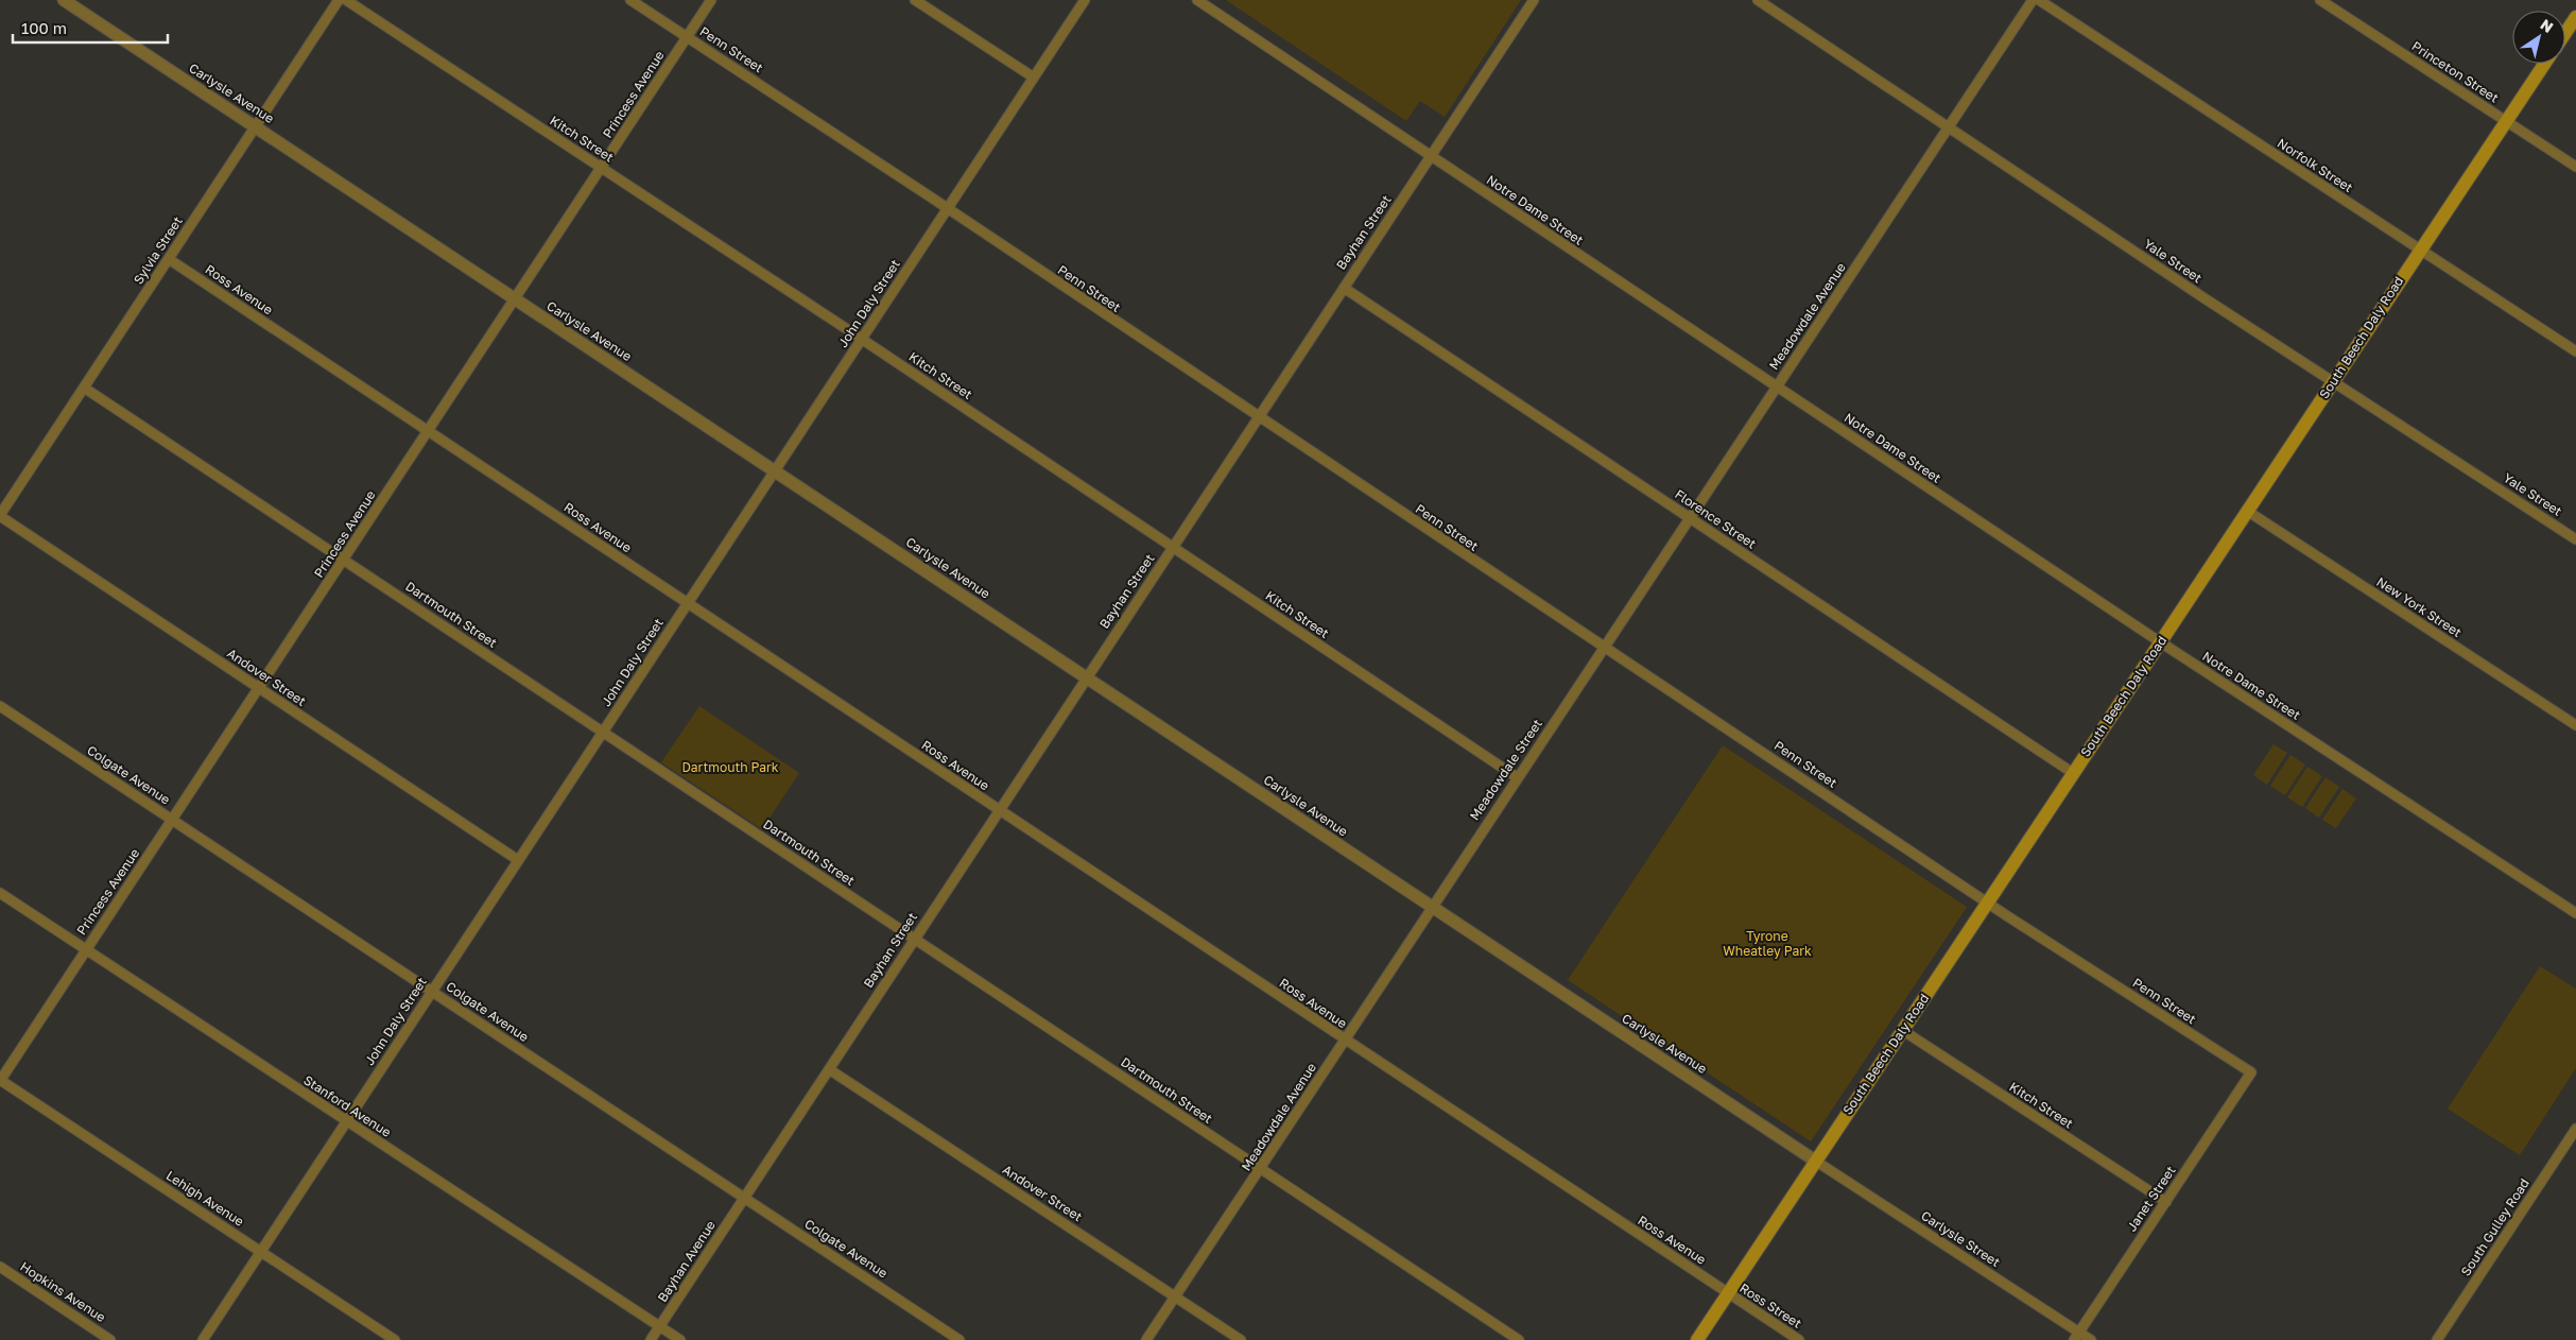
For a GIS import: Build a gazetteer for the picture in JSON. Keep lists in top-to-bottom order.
{
  "streets": {
    "main road": ["South Beech Daly Road"],
    "street": [
      "Penn Street",
      "Princeton Street",
      "Carlysle Avenue",
      "Princess Avenue",
      "Kitch Street",
      "Norfolk Street",
      "Notre Dame Street",
      "Bayhan Street",
      "Sylvia Street",
      "Yale Street",
      "Ross Avenue",
      "John Daly Street",
      "Meadowdale Avenue",
      "Florence Street",
      "New York Street",
      "Dartmouth Street",
      "Andover Street",
      "Meadowdale Street",
      "Colgate Avenue",
      "Stanford Avenue",
      "Lehigh Avenue",
      "Janet Street",
      "South Gulley Road",
      "Carlysle Street",
      "Bayhan Avenue",
      "Hopkins Avenue",
      "Ross Street"
    ]
  },
  "crossings": [
    ["Penn Street", "Princess Avenue"],
    ["Penn Street", "Bayhan Street"],
    ["Penn Street", "John Daly Street"],
    ["Penn Street", "Meadowdale Avenue"],
    ["Penn Street", "South Beech Daly Road"],
    ["Penn Street", "Meadowdale Street"],
    ["Penn Street", "Janet Street"],
    ["Princeton Street", "South Beech Daly Road"],
    ["Carlysle Avenue", "Princess Avenue"],
    ["Carlysle Avenue", "Bayhan Street"],
    ["Carlysle Avenue", "Sylvia Street"],
    ["Carlysle Avenue", "John Daly Street"],
    ["Carlysle Avenue", "Meadowdale Avenue"],
    ["Carlysle Avenue", "South Beech Daly Road"],
    ["Carlysle Avenue", "Meadowdale Street"],
    ["Carlysle Avenue", "Carlysle Street"],
    ["Princess Avenue", "Kitch Street"],
    ["Princess Avenue", "Ross Avenue"],
    ["Princess Avenue", "Dartmouth Street"],
    ["Princess Avenue", "Andover Street"],
    ["Princess Avenue", "Colgate Avenue"],
    ["Princess Avenue", "Stanford Avenue"],
    ["Princess Avenue", "Lehigh Avenue"],
    ["Kitch Street", "Bayhan Street"],
    ["Kitch Street", "John Daly Street"],
    ["Kitch Street", "South Beech Daly Road"],
    ["Kitch Street", "Meadowdale Street"],
    ["Kitch Street", "Janet Street"],
    ["Norfolk Street", "South Beech Daly Road"],
    ["Notre Dame Street", "Bayhan Street"],
    ["Notre Dame Street", "Meadowdale Avenue"],
    ["Notre Dame Street", "South Beech Daly Road"],
    ["Bayhan Street", "Ross Avenue"],
    ["Bayhan Street", "Florence Street"],
    ["Bayhan Street", "Dartmouth Street"],
    ["Bayhan Street", "Andover Street"],
    ["Bayhan Street", "Colgate Avenue"],
    ["Bayhan Street", "Bayhan Avenue"],
    ["Sylvia Street", "Ross Avenue"],
    ["Sylvia Street", "Dartmouth Street"],
    ["Sylvia Street", "Andover Street"],
    ["Yale Street", "Meadowdale Avenue"],
    ["Yale Street", "South Beech Daly Road"],
    ["Ross Avenue", "John Daly Street"],
    ["Ross Avenue", "Meadowdale Avenue"],
    ["Ross Avenue", "South Beech Daly Road"],
    ["Ross Avenue", "Ross Street"],
    ["John Daly Street", "Dartmouth Street"],
    ["John Daly Street", "Andover Street"],
    ["John Daly Street", "Colgate Avenue"],
    ["John Daly Street", "Stanford Avenue"],
    ["John Daly Street", "Lehigh Avenue"],
    ["Meadowdale Avenue", "Florence Street"],
    ["Meadowdale Avenue", "Dartmouth Street"],
    ["Meadowdale Avenue", "Andover Street"],
    ["Meadowdale Avenue", "Meadowdale Street"],
    ["South Beech Daly Road", "Florence Street"],
    ["South Beech Daly Road", "New York Street"],
    ["South Beech Daly Road", "Carlysle Street"],
    ["South Beech Daly Road", "Ross Street"],
    ["Colgate Avenue", "Bayhan Avenue"],
    ["Stanford Avenue", "Bayhan Avenue"],
    ["Janet Street", "Carlysle Street"]
  ],
  "parks": ["Dartmouth Park", "Tyrone Wheatley Park"],
  "scale_bar": "100 m",
  "north": "top right"
}
